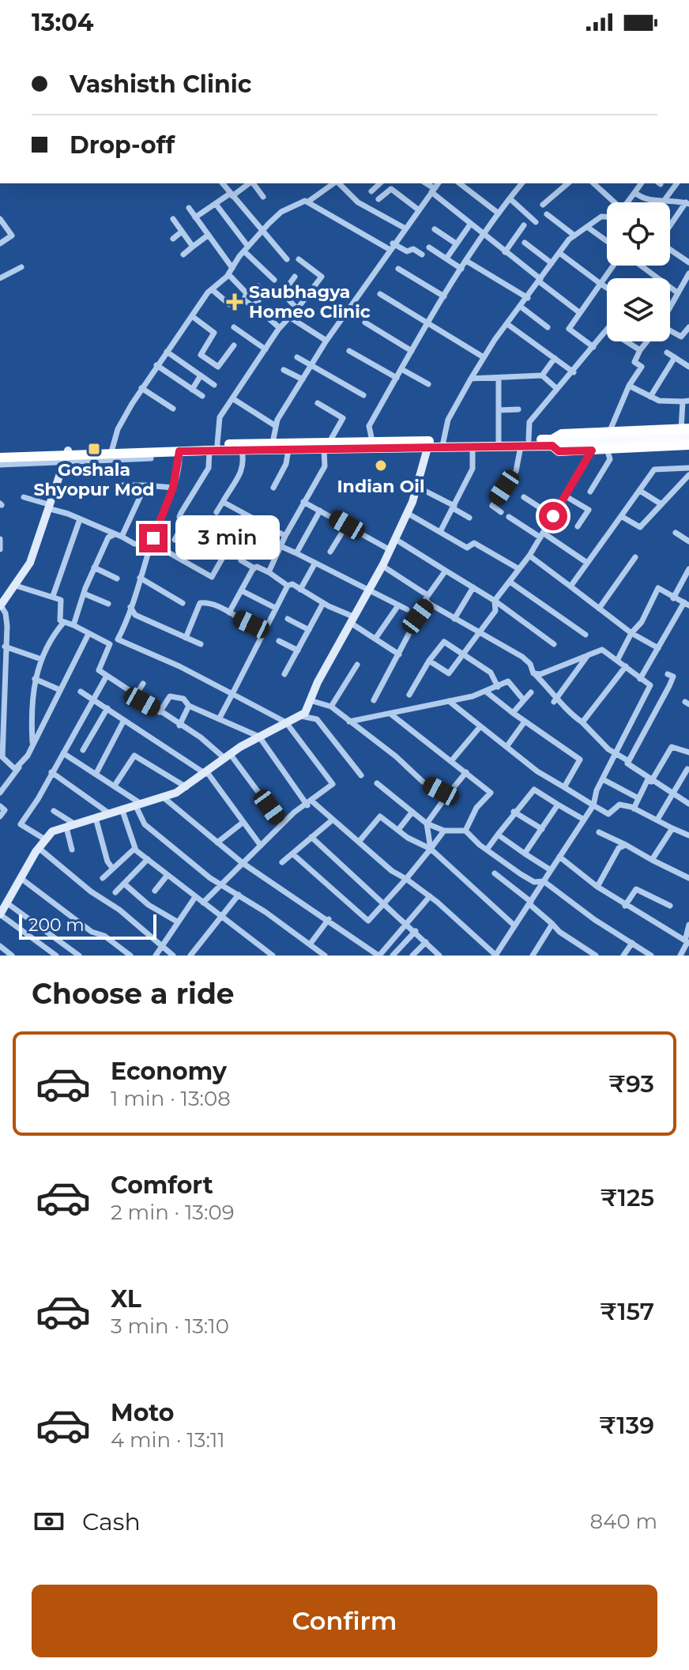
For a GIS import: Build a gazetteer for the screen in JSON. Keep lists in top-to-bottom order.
{
  "places": {
    "health": ["Saubhagya Homeo Clinic"],
    "transit": ["Goshala Shyopur Mod"],
    "other": ["Indian Oil"]
  },
  "scale_bar": "200 m",
  "page": {
    "status": "13:04",
    "banner": ["Vashisth Clinic", "Drop-off"],
    "bubble": "3 min",
    "scale": "200 m",
    "heading": "Choose a ride",
    "list": [
      {
        "name": "Economy",
        "note": "1 min · 13:08",
        "value": "₹93"
      },
      {
        "name": "Comfort",
        "note": "2 min · 13:09",
        "value": "₹125"
      },
      {
        "name": "XL",
        "note": "3 min · 13:10",
        "value": "₹157"
      },
      {
        "name": "Moto",
        "note": "4 min · 13:11",
        "value": "₹139"
      }
    ],
    "pay": ["Cash", "840 m"],
    "buttons": "Confirm"
  }
}
